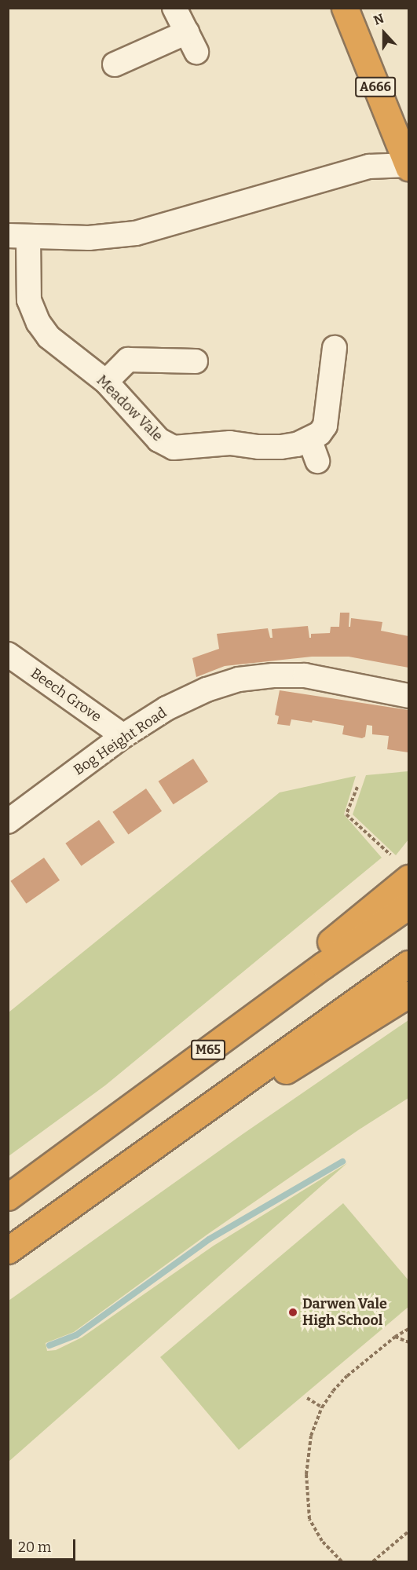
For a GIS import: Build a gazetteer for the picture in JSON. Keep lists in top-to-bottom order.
{
  "streets": {
    "highway": ["A666", "M65"],
    "street": ["Meadow Vale", "Beech Grove", "Bog Height Road"]
  },
  "crossings": [
    ["Beech Grove", "Bog Height Road"]
  ],
  "places": ["Darwen Vale High School"],
  "scale_bar": "20 m",
  "north": "top"
}
